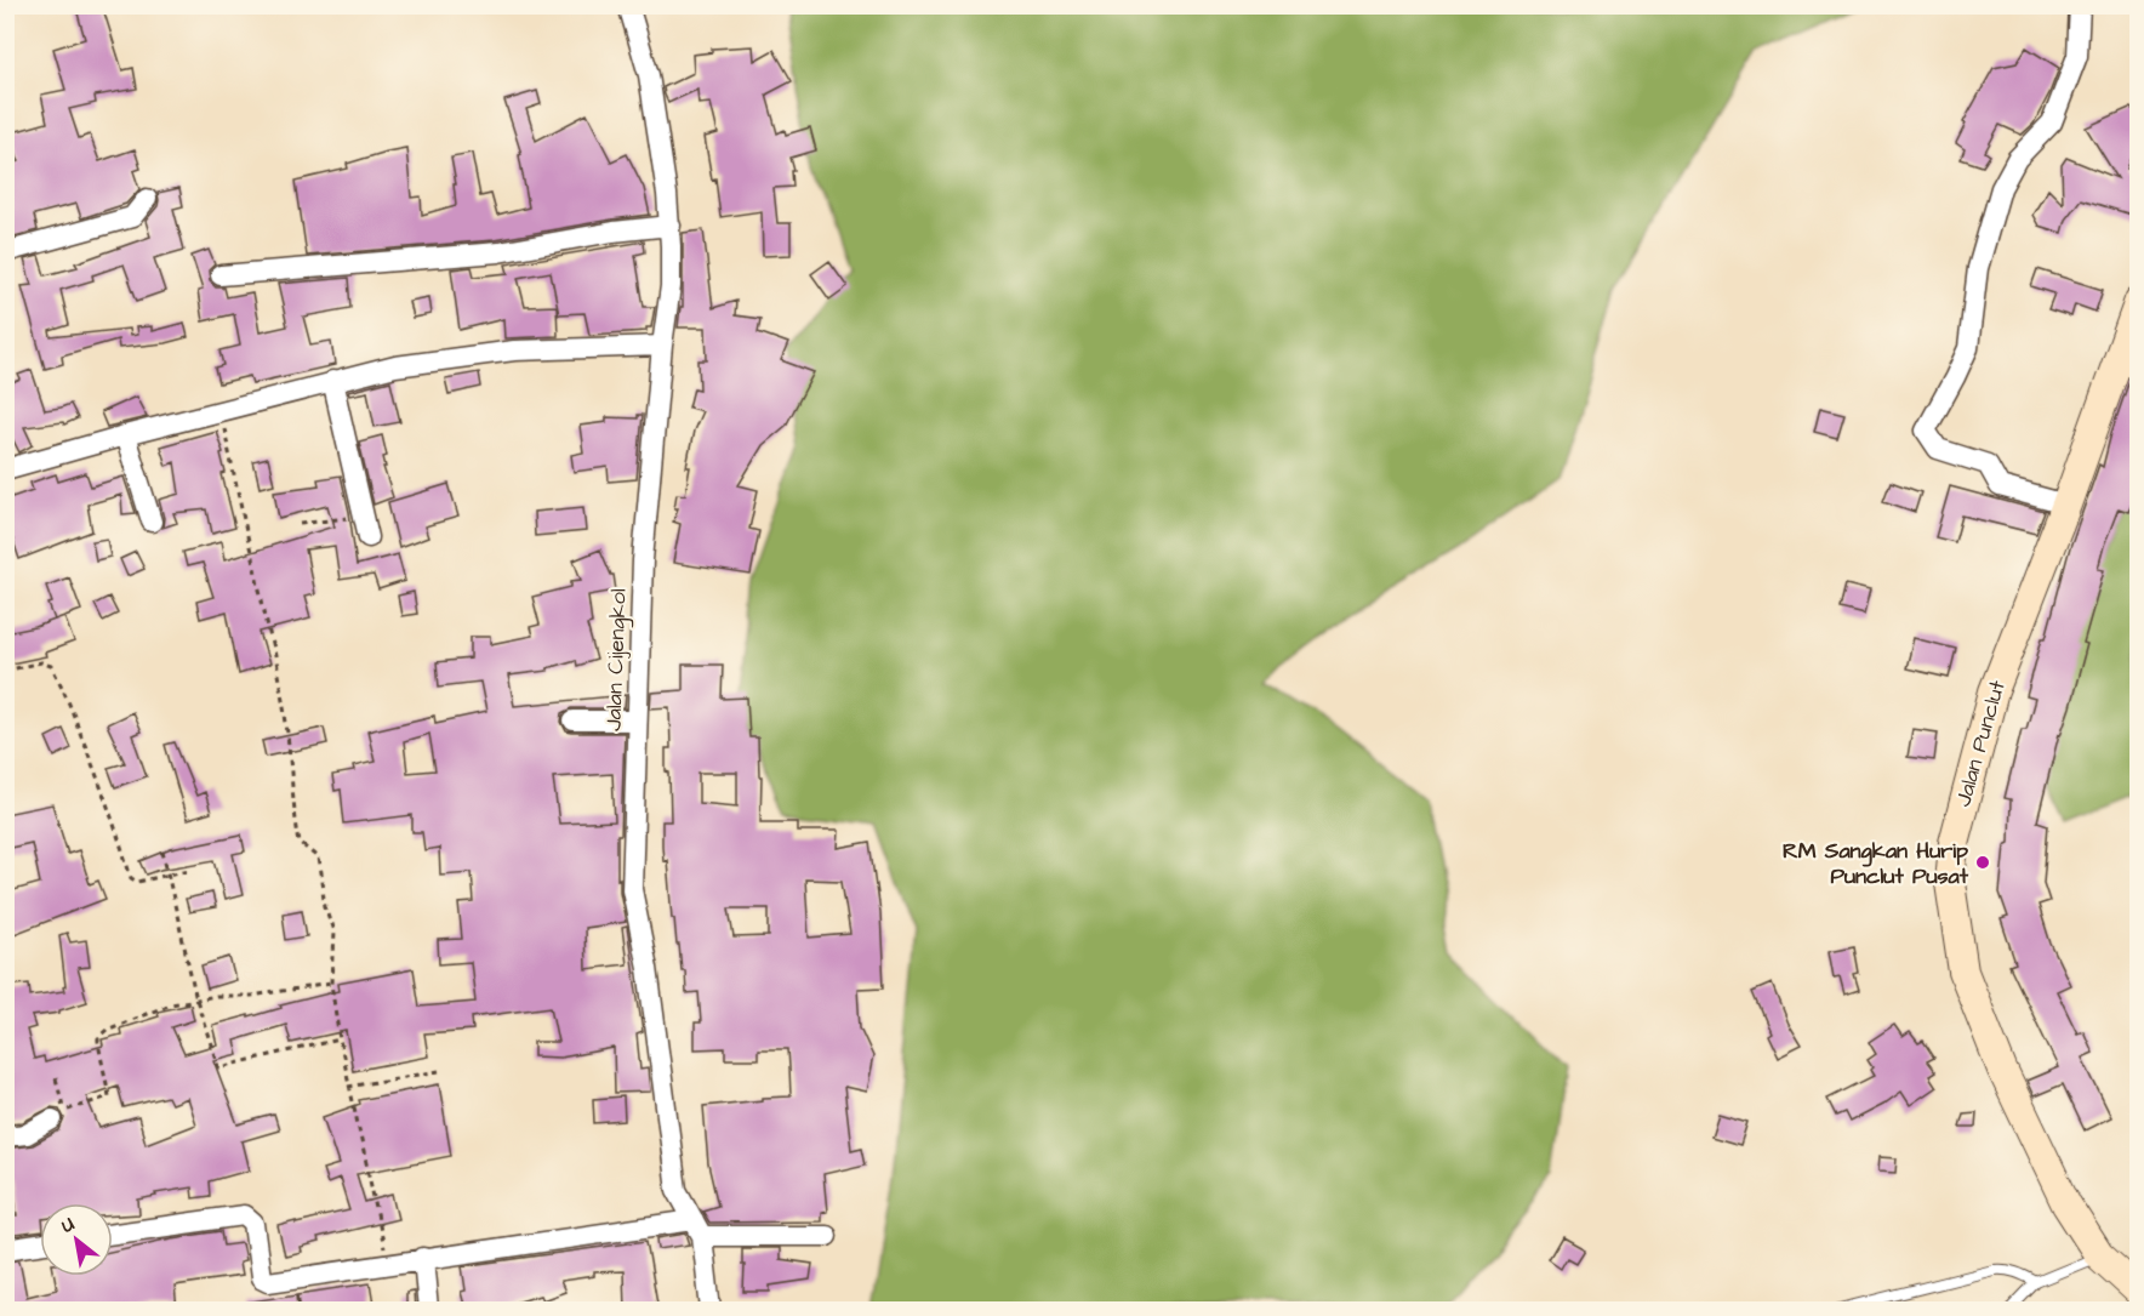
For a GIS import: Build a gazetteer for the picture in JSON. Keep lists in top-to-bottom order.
{
  "streets": {
    "main road": ["Jalan Punclut"],
    "street": ["Jalan Cijengkol"]
  },
  "places": ["RM Sangkan Hurip Punclut Pusat"],
  "north": "top left"
}
